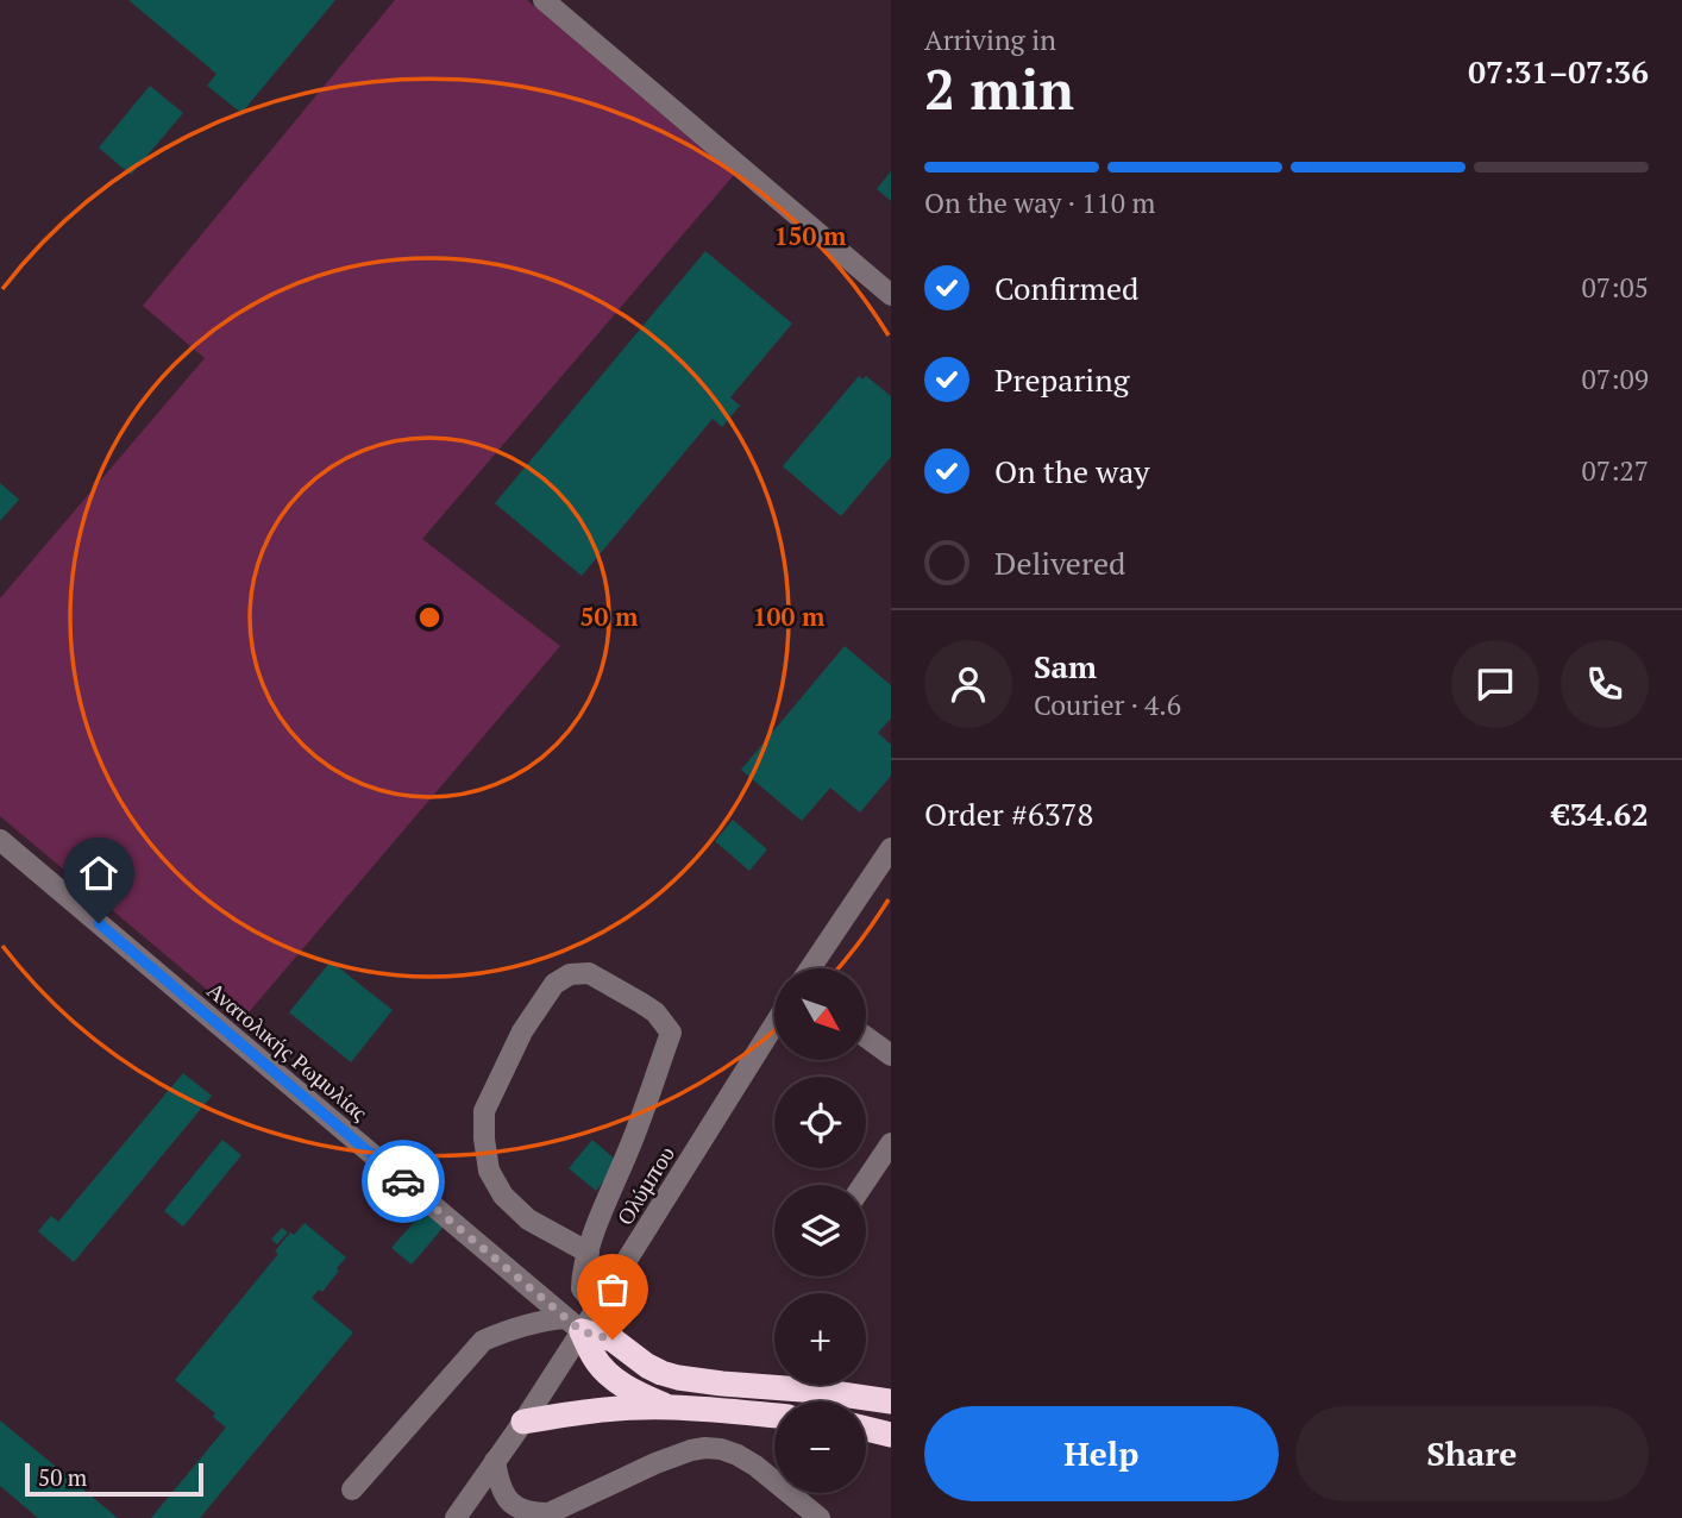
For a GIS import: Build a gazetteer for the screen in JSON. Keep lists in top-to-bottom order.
{
  "streets": {
    "street": ["Ανατολικής Ρωμυλίας", "Ολύμπου"]
  },
  "crossings": [
    ["Ανατολικής Ρωμυλίας", "Ολύμπου"]
  ],
  "scale_bar": "50 m",
  "north": "bottom right",
  "page": {
    "heading": ["2 min", "Arriving in", "07:31–07:36"],
    "panel": [
      "Sam",
      "Courier · 4.6",
      "Order #6378",
      "€34.62"
    ],
    "bar": "On the way · 110 m",
    "list": [
      ["Confirmed", "07:05"],
      ["Preparing", "07:09"],
      ["On the way", "07:27"],
      "Delivered"
    ],
    "map_buttons": ["+", "−"],
    "buttons": ["Help", "Share"],
    "scale": "50 m"
  },
  "rings": ["150 m", "50 m", "100 m"]
}
